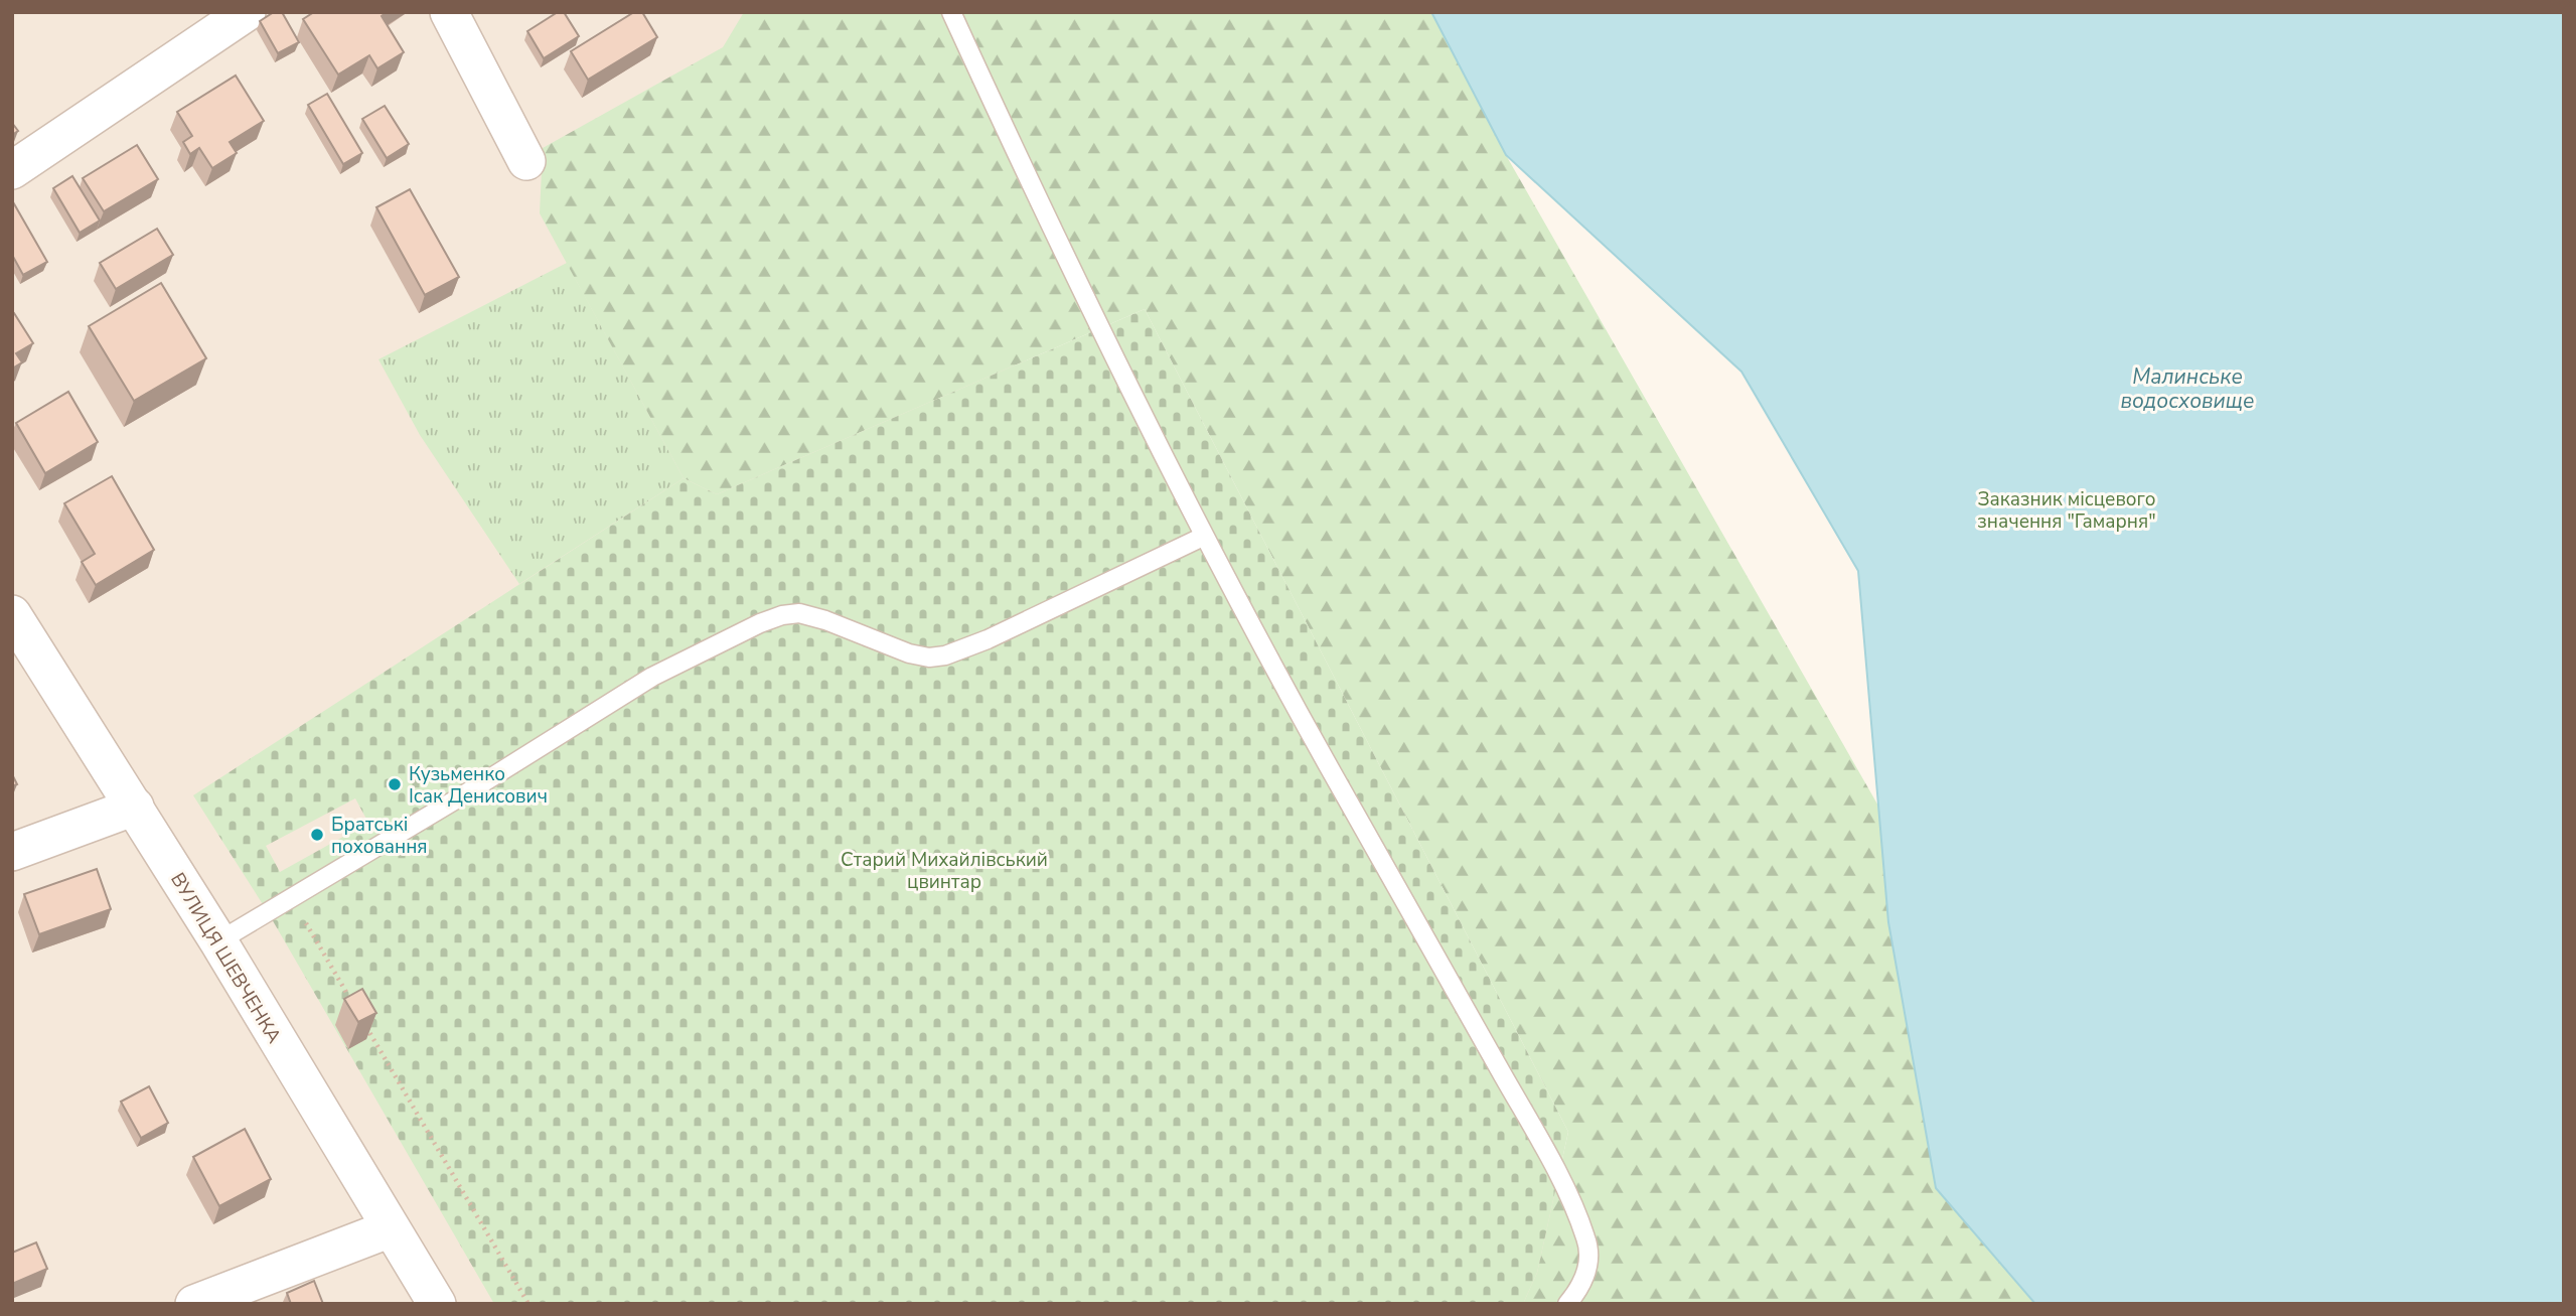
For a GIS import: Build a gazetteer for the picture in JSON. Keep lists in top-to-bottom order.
{
  "streets": {
    "street": ["ВУЛИЦЯ ШЕВЧЕНКА"]
  },
  "water": ["Малинське водосховище"],
  "parks": ["Заказник місцевого значення \"Гамарня\"", "Старий Михайлівський цвинтар"],
  "places": ["Кузьменко Ісак Денисович", "Братські поховання"]
}
